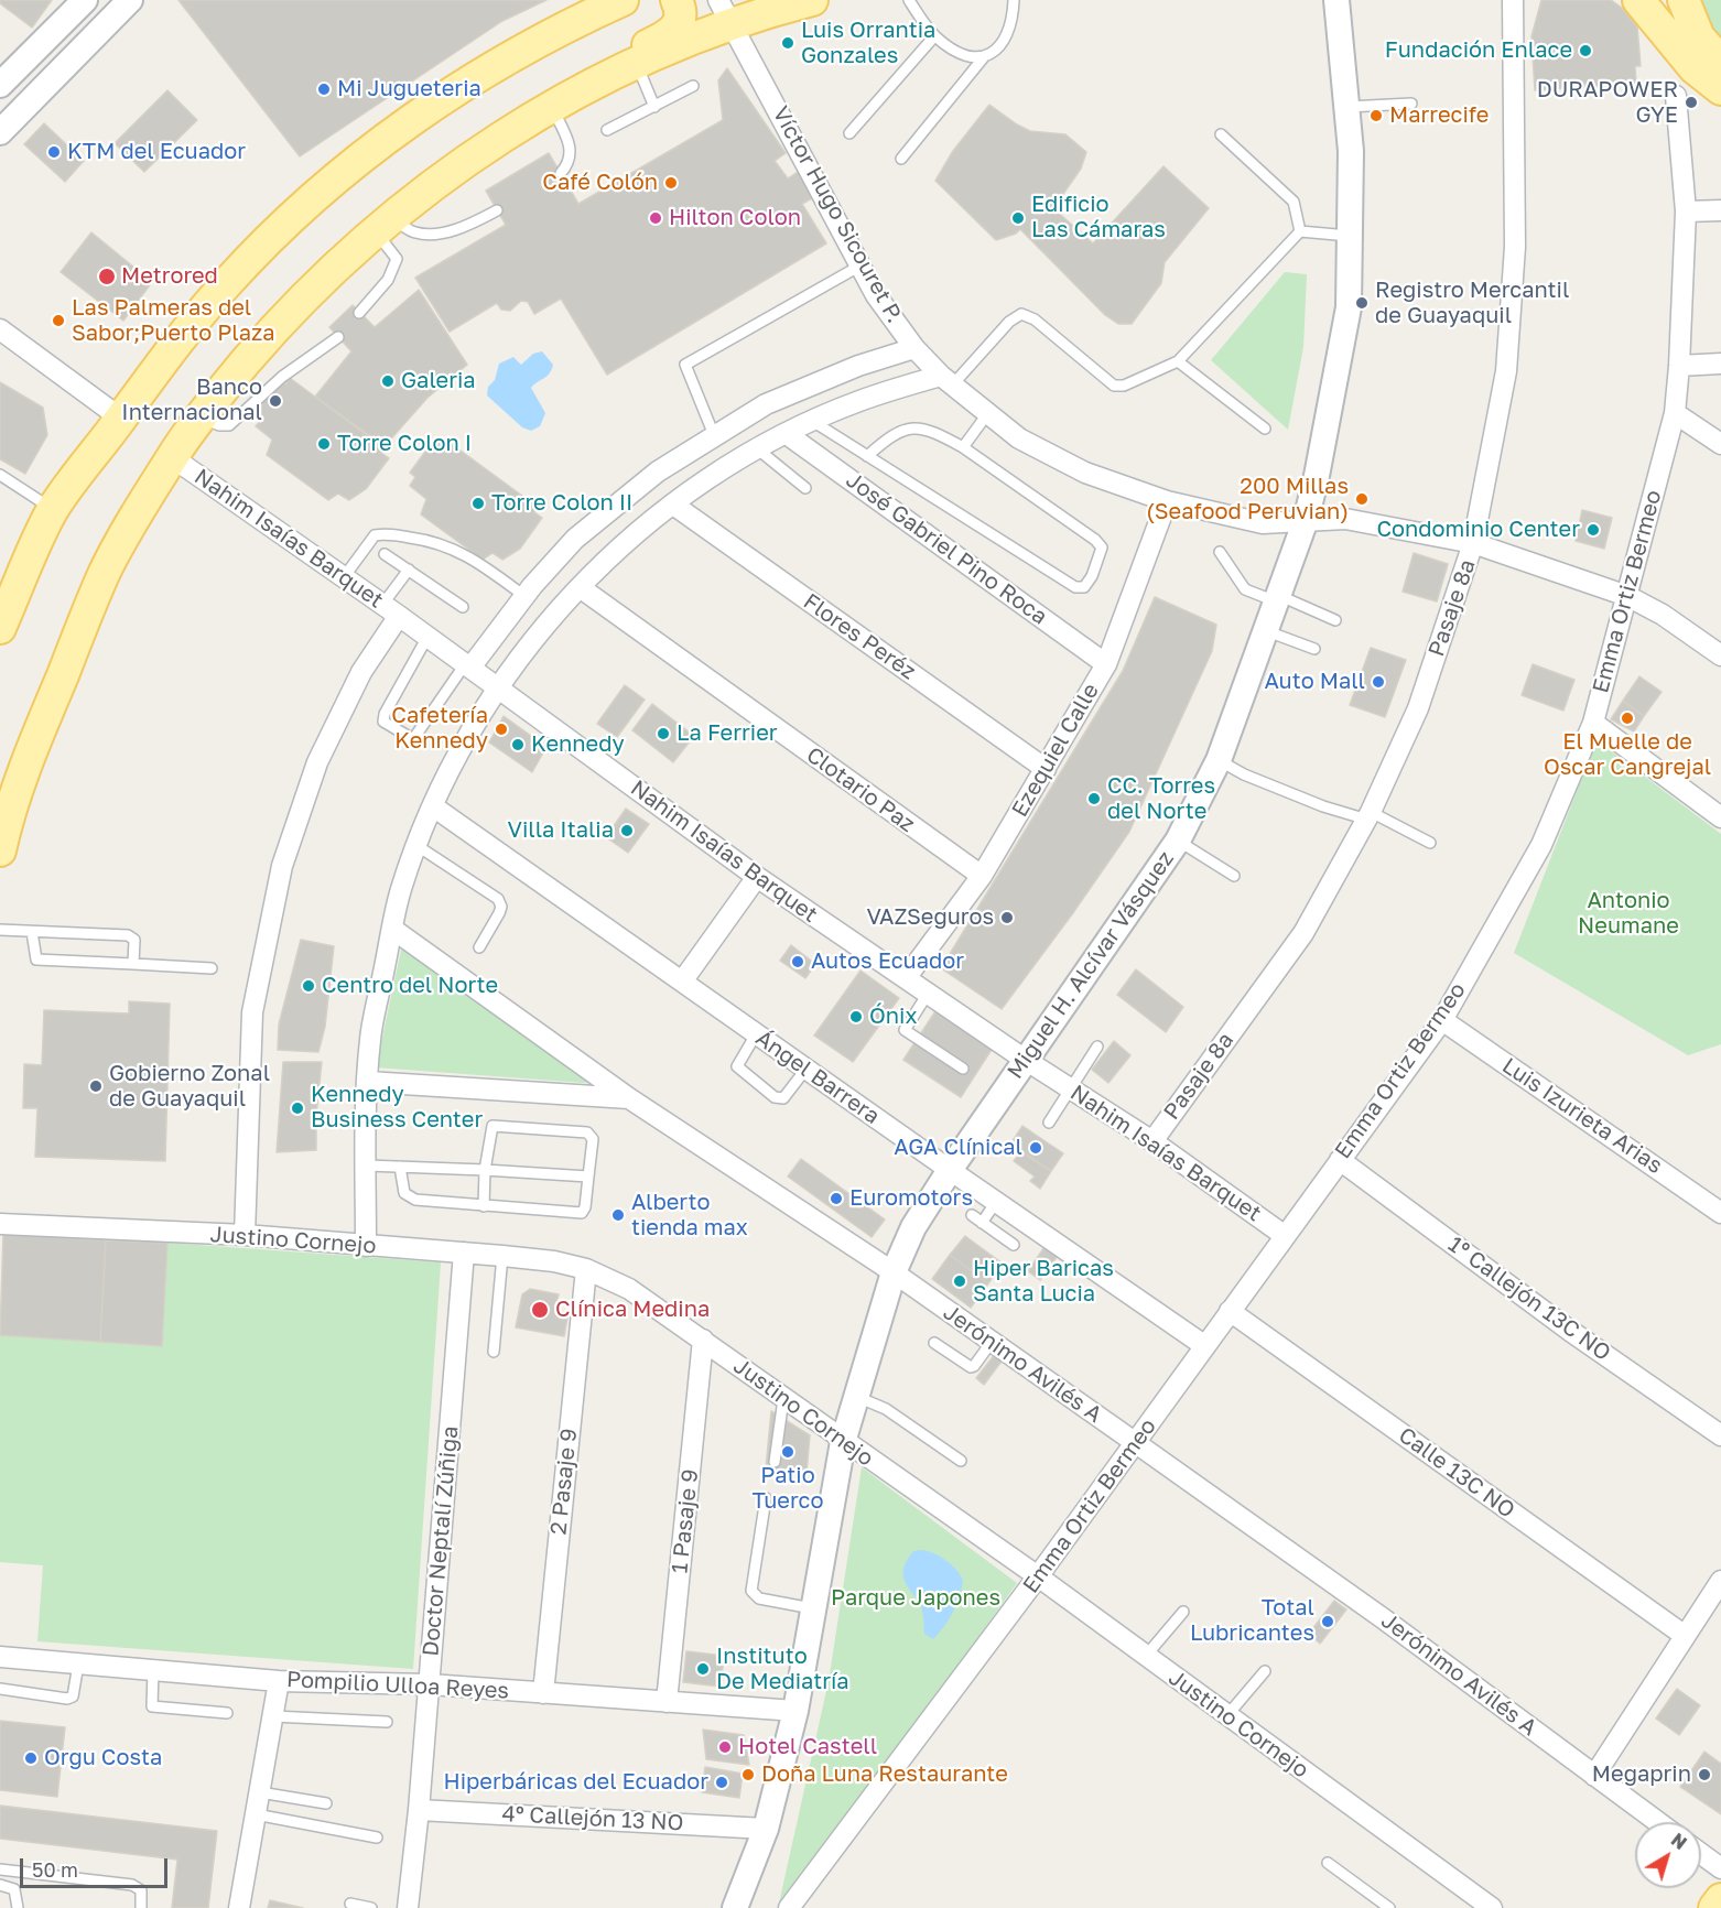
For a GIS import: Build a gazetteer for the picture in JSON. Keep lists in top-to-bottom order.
{
  "streets": {
    "street": [
      "Víctor Hugo Sicouret P.",
      "Nahim Isaías Barquet",
      "José Gabriel Pino Roca",
      "Emma Ortiz Bermeo",
      "Pasaje 8a",
      "Flores Peréz",
      "Ezequiel Calle",
      "Clotario Paz",
      "Miguel H. Alcívar Vásquez",
      "Ángel Barrera",
      "Luis Izurieta Arias",
      "Justino Cornejo",
      "1º Callejón 13C NO",
      "Jerónimo Avilés A",
      "Calle 13C NO",
      "2 Pasaje 9",
      "1 Pasaje 9",
      "Doctor Neptalí Zúñiga",
      "Pompilio Ulloa Reyes",
      "4º Callejón 13 NO"
    ]
  },
  "crossings": [
    ["Víctor Hugo Sicouret P.", "Emma Ortiz Bermeo"],
    ["Víctor Hugo Sicouret P.", "Pasaje 8a"],
    ["Víctor Hugo Sicouret P.", "Ezequiel Calle"],
    ["Víctor Hugo Sicouret P.", "Miguel H. Alcívar Vásquez"],
    ["Nahim Isaías Barquet", "Emma Ortiz Bermeo"],
    ["Nahim Isaías Barquet", "Pasaje 8a"],
    ["Nahim Isaías Barquet", "Ezequiel Calle"],
    ["Nahim Isaías Barquet", "Miguel H. Alcívar Vásquez"],
    ["José Gabriel Pino Roca", "Ezequiel Calle"],
    ["Emma Ortiz Bermeo", "Ángel Barrera"],
    ["Emma Ortiz Bermeo", "Luis Izurieta Arias"],
    ["Emma Ortiz Bermeo", "Justino Cornejo"],
    ["Emma Ortiz Bermeo", "1º Callejón 13C NO"],
    ["Emma Ortiz Bermeo", "Jerónimo Avilés A"],
    ["Emma Ortiz Bermeo", "Calle 13C NO"],
    ["Flores Peréz", "Ezequiel Calle"],
    ["Ezequiel Calle", "Clotario Paz"],
    ["Miguel H. Alcívar Vásquez", "Ángel Barrera"],
    ["Miguel H. Alcívar Vásquez", "Justino Cornejo"],
    ["Miguel H. Alcívar Vásquez", "Jerónimo Avilés A"],
    ["Miguel H. Alcívar Vásquez", "Pompilio Ulloa Reyes"],
    ["Miguel H. Alcívar Vásquez", "4º Callejón 13 NO"],
    ["Justino Cornejo", "2 Pasaje 9"],
    ["Justino Cornejo", "1 Pasaje 9"],
    ["Justino Cornejo", "Doctor Neptalí Zúñiga"],
    ["2 Pasaje 9", "Pompilio Ulloa Reyes"],
    ["1 Pasaje 9", "Pompilio Ulloa Reyes"],
    ["Doctor Neptalí Zúñiga", "Pompilio Ulloa Reyes"],
    ["Doctor Neptalí Zúñiga", "4º Callejón 13 NO"]
  ],
  "parks": ["Antonio Neumane", "Parque Japones"],
  "places": [
    "Luis Orrantia Gonzales",
    "Fundación Enlace",
    "Mi Jugueteria",
    "DURAPOWER GYE",
    "Marrecife",
    "KTM del Ecuador",
    "Café Colón",
    "Hilton Colon",
    "Edificio Las Cámaras",
    "Metrored",
    "Registro Mercantil de Guayaquil",
    "Las Palmeras del Sabor;Puerto Plaza",
    "Galeria",
    "Banco Internacional",
    "Torre Colon I",
    "200 Millas (Seafood Peruvian)",
    "Torre Colon II",
    "Condominio Center",
    "Auto Mall",
    "El Muelle de Oscar Cangrejal",
    "Cafetería Kennedy",
    "La Ferrier",
    "Kennedy",
    "CC. Torres del Norte",
    "Villa Italia",
    "VAZSeguros",
    "Autos Ecuador",
    "Centro del Norte",
    "Ónix",
    "Gobierno Zonal de Guayaquil",
    "Kennedy Business Center",
    "AGA Clínical",
    "Euromotors",
    "Alberto tienda max",
    "Hiper Baricas Santa Lucia",
    "Clínica Medina",
    "Patio Tuerco",
    "Total Lubricantes",
    "Instituto De Mediatría",
    "Hotel Castell",
    "Orgu Costa",
    "Doña Luna Restaurante",
    "Megaprin",
    "Hiperbáricas del Ecuador"
  ],
  "scale_bar": "50 m",
  "north": "top right"
}
